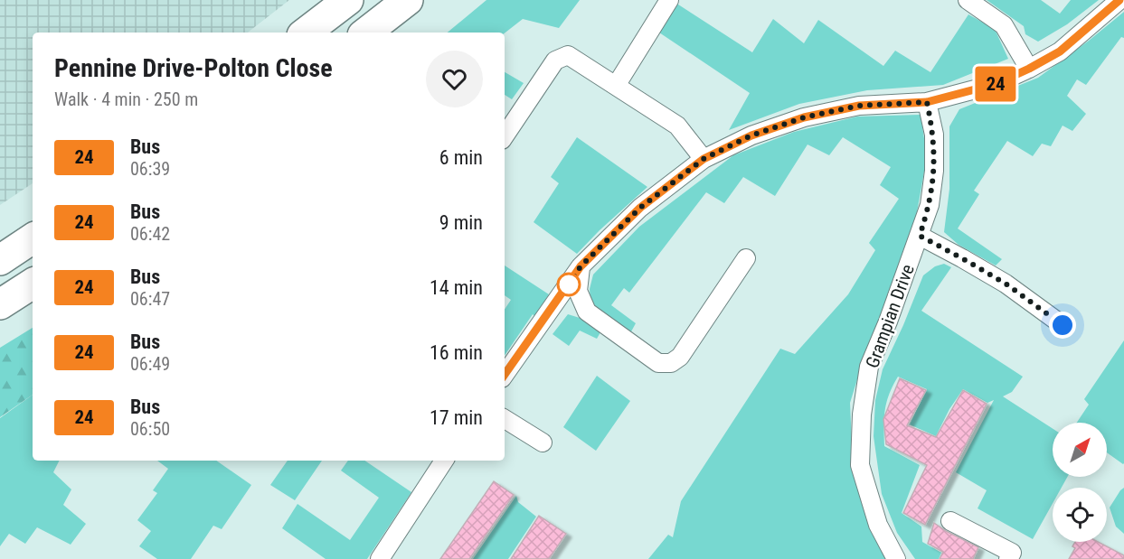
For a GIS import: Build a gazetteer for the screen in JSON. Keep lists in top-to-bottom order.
{
  "streets": {
    "street": ["Grampian Drive"]
  },
  "lines": ["bus line 24"],
  "north": "top right",
  "page": {
    "on_map": "24",
    "heading": ["Pennine Drive-Polton Close", "Walk · 4 min · 250 m"],
    "list": [
      {
        "mark": "24",
        "name": "Bus",
        "note": "06:39",
        "value": "6 min"
      },
      {
        "mark": "24",
        "name": "Bus",
        "note": "06:42",
        "value": "9 min"
      },
      {
        "mark": "24",
        "name": "Bus",
        "note": "06:47",
        "value": "14 min"
      },
      {
        "mark": "24",
        "name": "Bus",
        "note": "06:49",
        "value": "16 min"
      },
      {
        "mark": "24",
        "name": "Bus",
        "note": "06:50",
        "value": "17 min"
      }
    ]
  }
}
